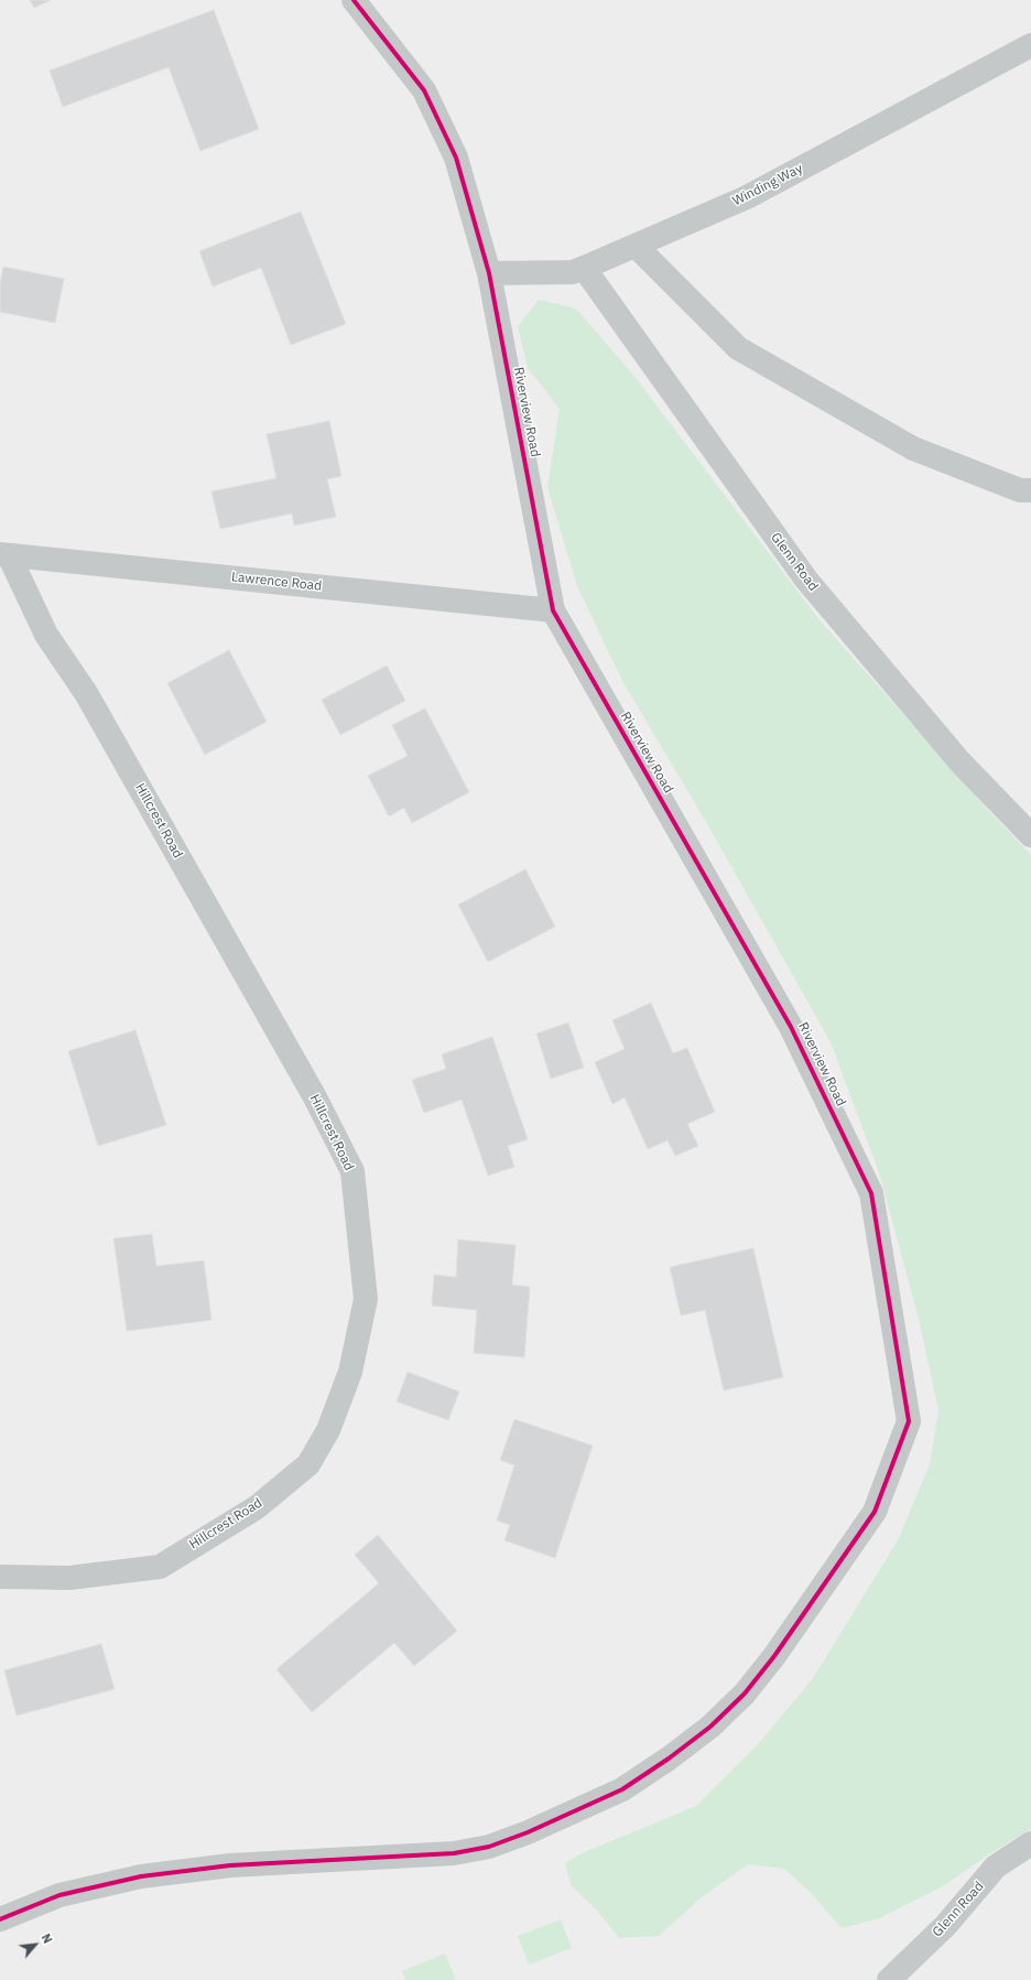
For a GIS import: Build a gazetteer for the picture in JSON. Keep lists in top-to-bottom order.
{
  "streets": {
    "street": [
      "Winding Way",
      "Riverview Road",
      "Glenn Road",
      "Lawrence Road",
      "Hillcrest Road"
    ]
  },
  "crossings": [
    ["Winding Way", "Riverview Road"],
    ["Winding Way", "Glenn Road"],
    ["Riverview Road", "Lawrence Road"],
    ["Lawrence Road", "Hillcrest Road"]
  ],
  "north": "top right"
}
